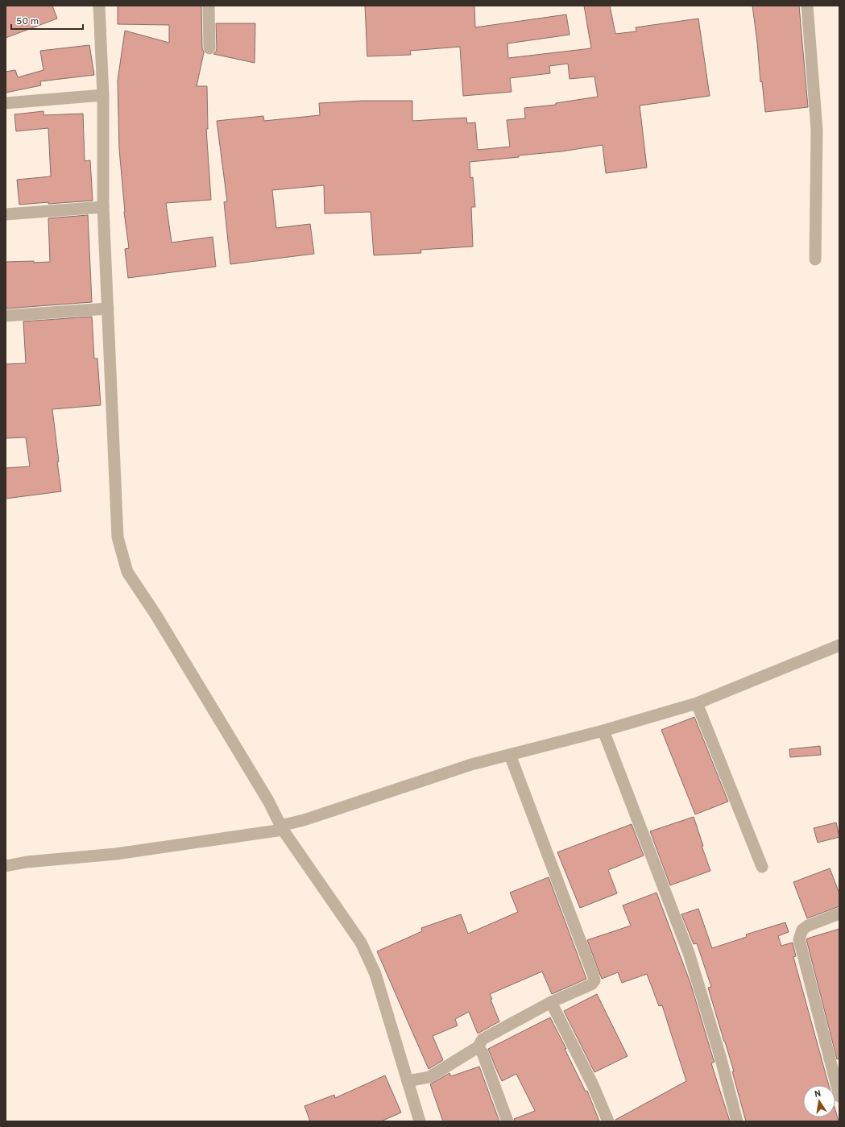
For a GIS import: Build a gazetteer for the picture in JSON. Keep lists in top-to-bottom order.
{
  "scale_bar": "50 m",
  "north": "top"
}
